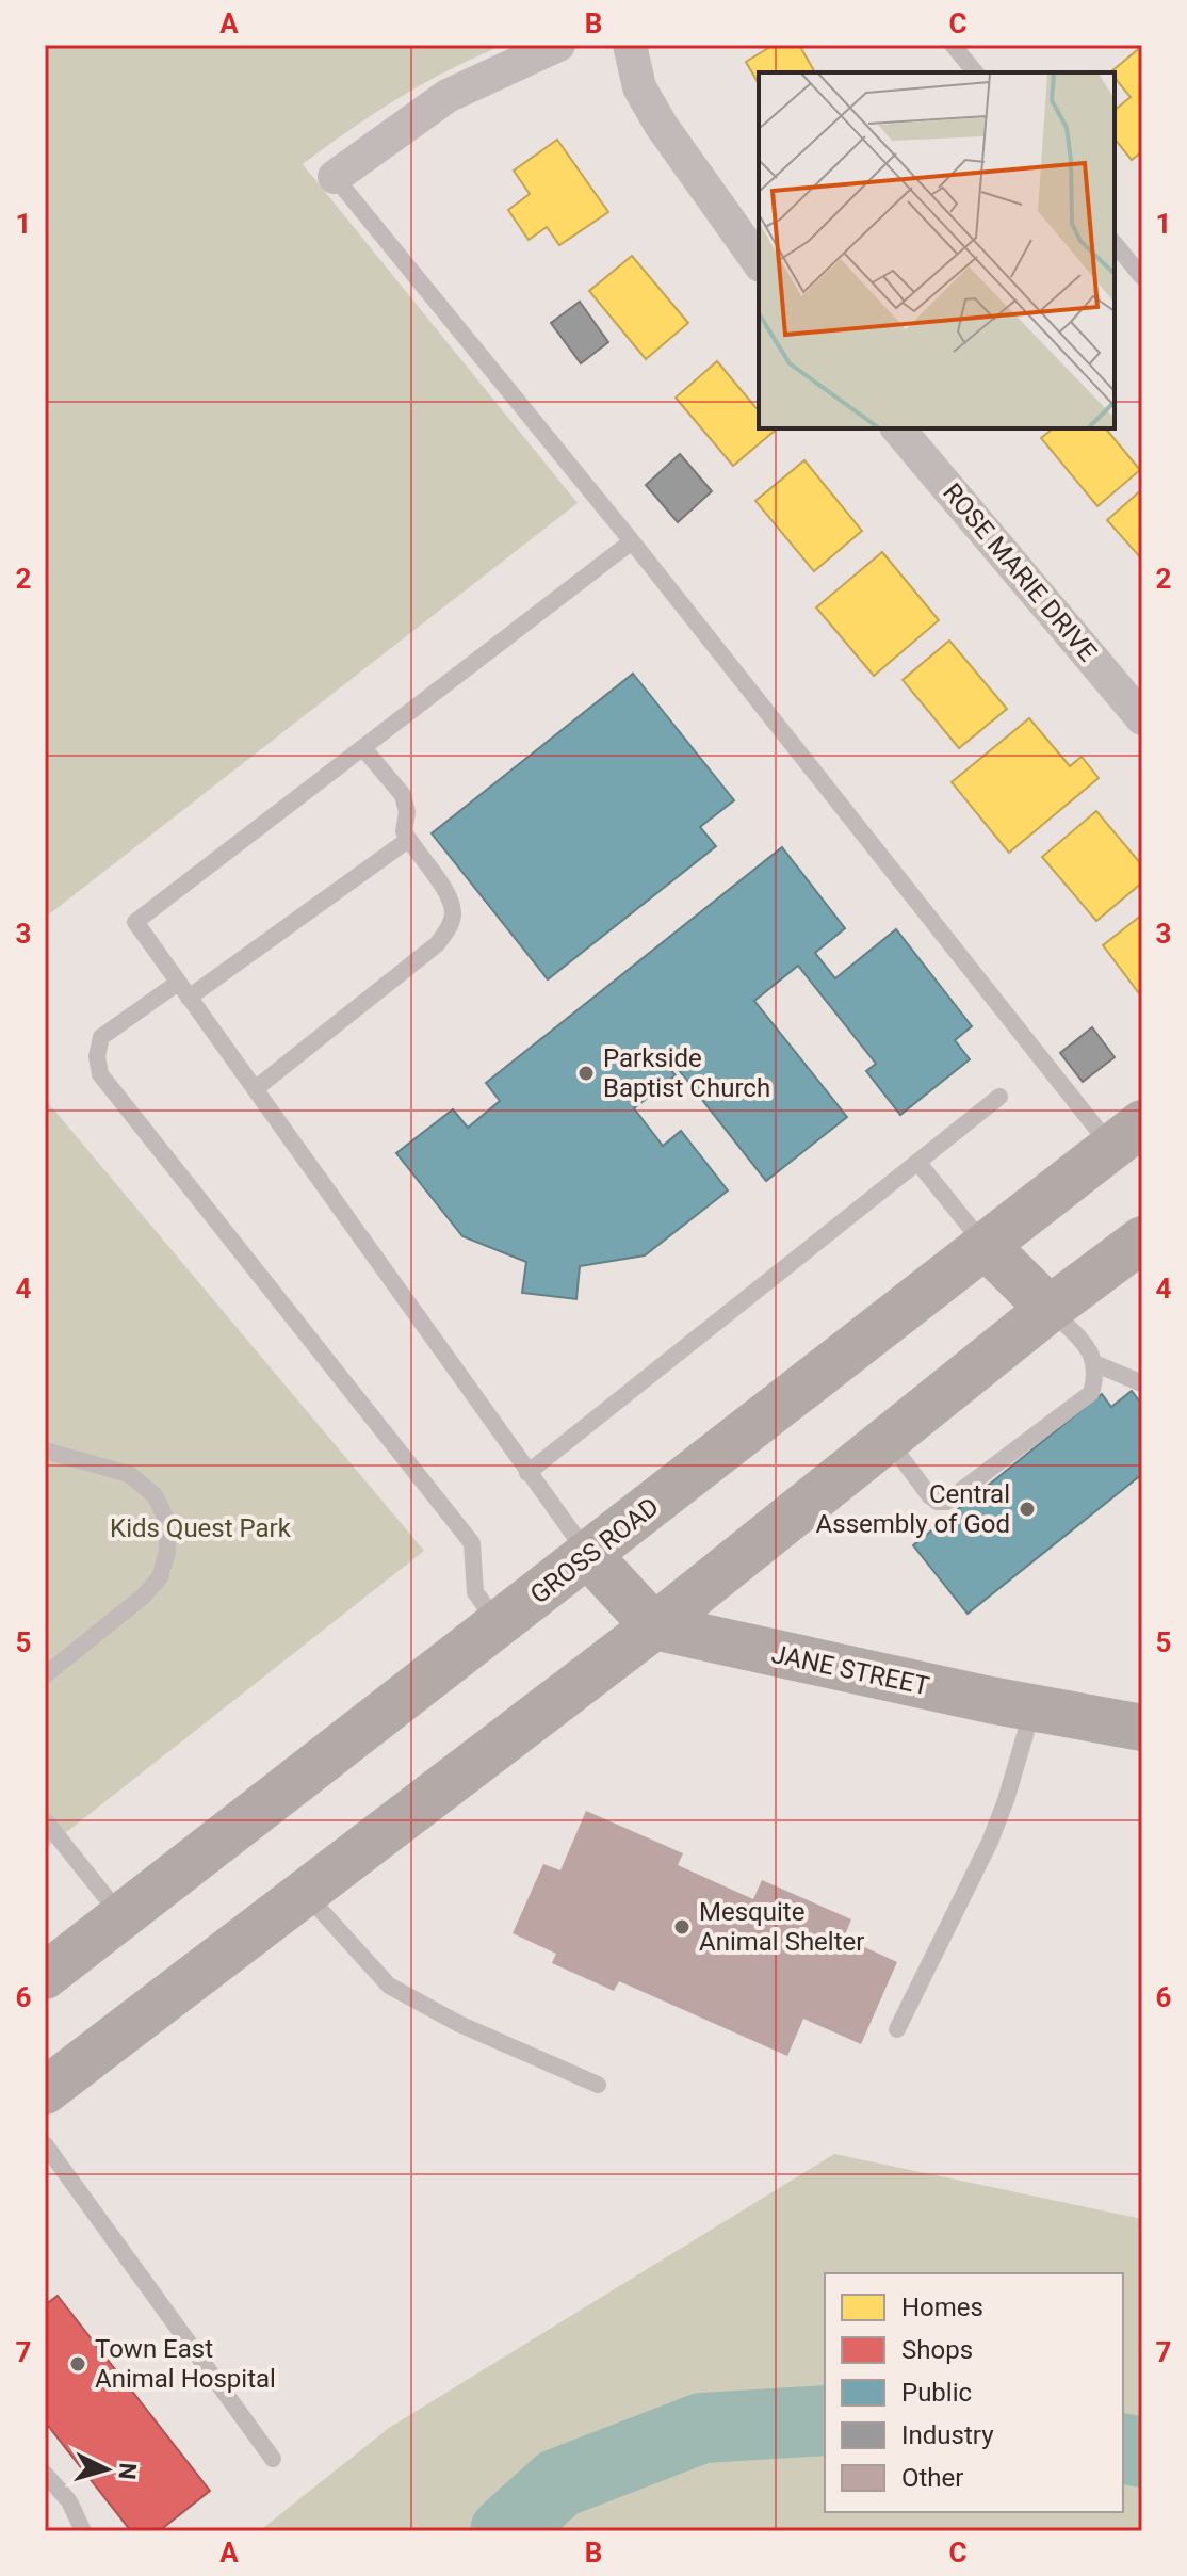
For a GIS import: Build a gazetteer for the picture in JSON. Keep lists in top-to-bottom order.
{
  "streets": {
    "main road": ["GROSS ROAD", "JANE STREET"],
    "street": ["ROSE MARIE DRIVE"]
  },
  "parks": ["Kids Quest Park"],
  "places": [
    "Parkside Baptist Church",
    "Central Assembly of God",
    "Mesquite Animal Shelter",
    "Town East Animal Hospital"
  ],
  "legend": [
    "Homes",
    "Shops",
    "Public",
    "Industry",
    "Other"
  ],
  "north": "right",
  "grid": {
    "columns": ["A", "B", "C"],
    "rows": [
      "1",
      "2",
      "3",
      "4",
      "5",
      "6",
      "7"
    ]
  }
}
